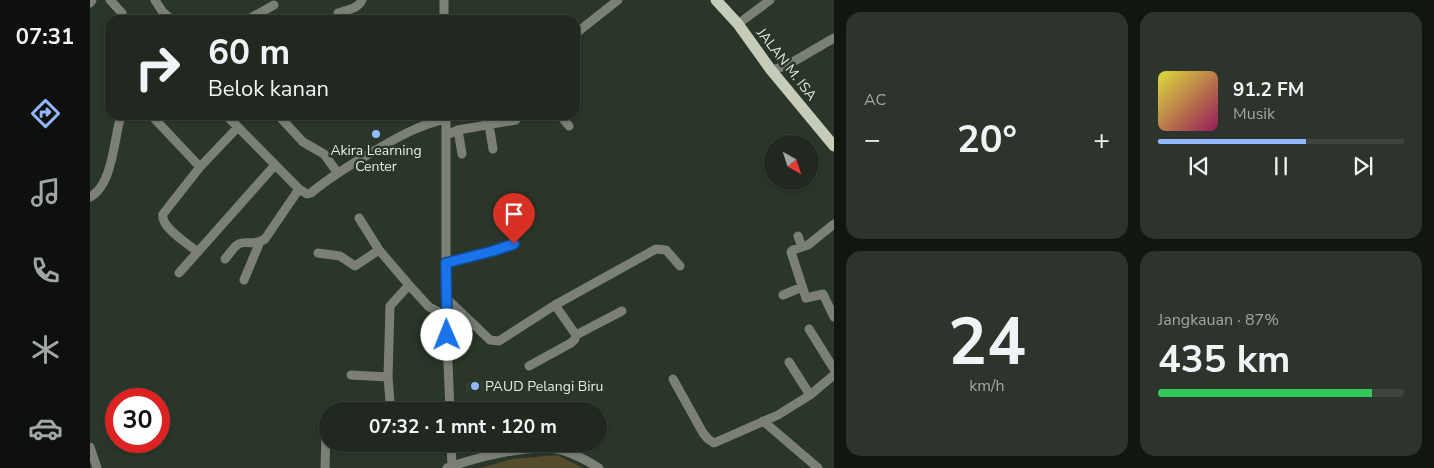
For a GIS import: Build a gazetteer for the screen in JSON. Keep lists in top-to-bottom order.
{
  "streets": {
    "main road": ["JALAN M. ISA"]
  },
  "places": ["Akira Learning Center", "PAUD Pelangi Biru"],
  "north": "bottom right",
  "page": {
    "tabs": "07:31",
    "tile": [
      "AC",
      ["24", "km/h"],
      ["Jangkauan · 87%", "435 km"]
    ],
    "turn": ["60 m", "Belok kanan"],
    "song": ["91.2 FM", "Musik"],
    "heat": ["−", "20°", "+"],
    "limit": "30",
    "trip": "07:32 · 1 mnt · 120 m"
  }
}
